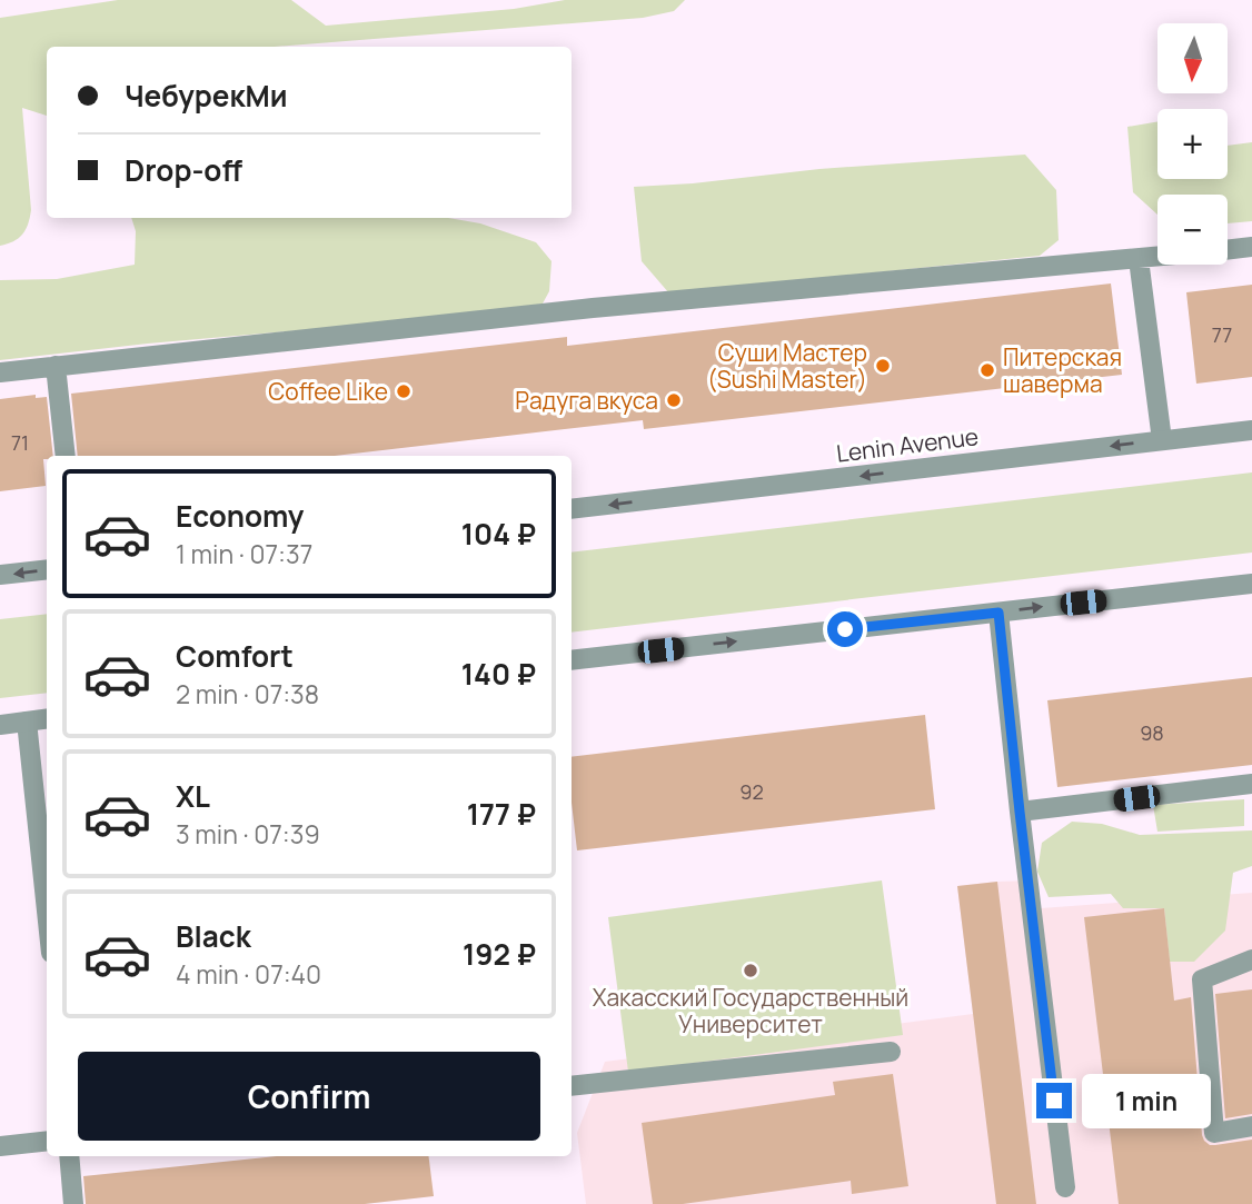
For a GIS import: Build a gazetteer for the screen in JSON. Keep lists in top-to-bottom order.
{
  "streets": {
    "street": ["Lenin Avenue"]
  },
  "places": [
    "Суши Мастер (Sushi Master)",
    "Питерская шаверма",
    "Coffee Like",
    "Радуга вкуса",
    "Хакасский Государственный Университет"
  ],
  "house_numbers": [
    "77",
    "71",
    "98",
    "92"
  ],
  "north": "bottom",
  "page": {
    "map_buttons": ["+", "−"],
    "banner": ["ЧебурекМи", "Drop-off"],
    "list": [
      {
        "name": "Economy",
        "note": "1 min · 07:37",
        "value": "104 ₽"
      },
      {
        "name": "Comfort",
        "note": "2 min · 07:38",
        "value": "140 ₽"
      },
      {
        "name": "XL",
        "note": "3 min · 07:39",
        "value": "177 ₽"
      },
      {
        "name": "Black",
        "note": "4 min · 07:40",
        "value": "192 ₽"
      }
    ],
    "buttons": "Confirm",
    "bubble": "1 min"
  }
}
